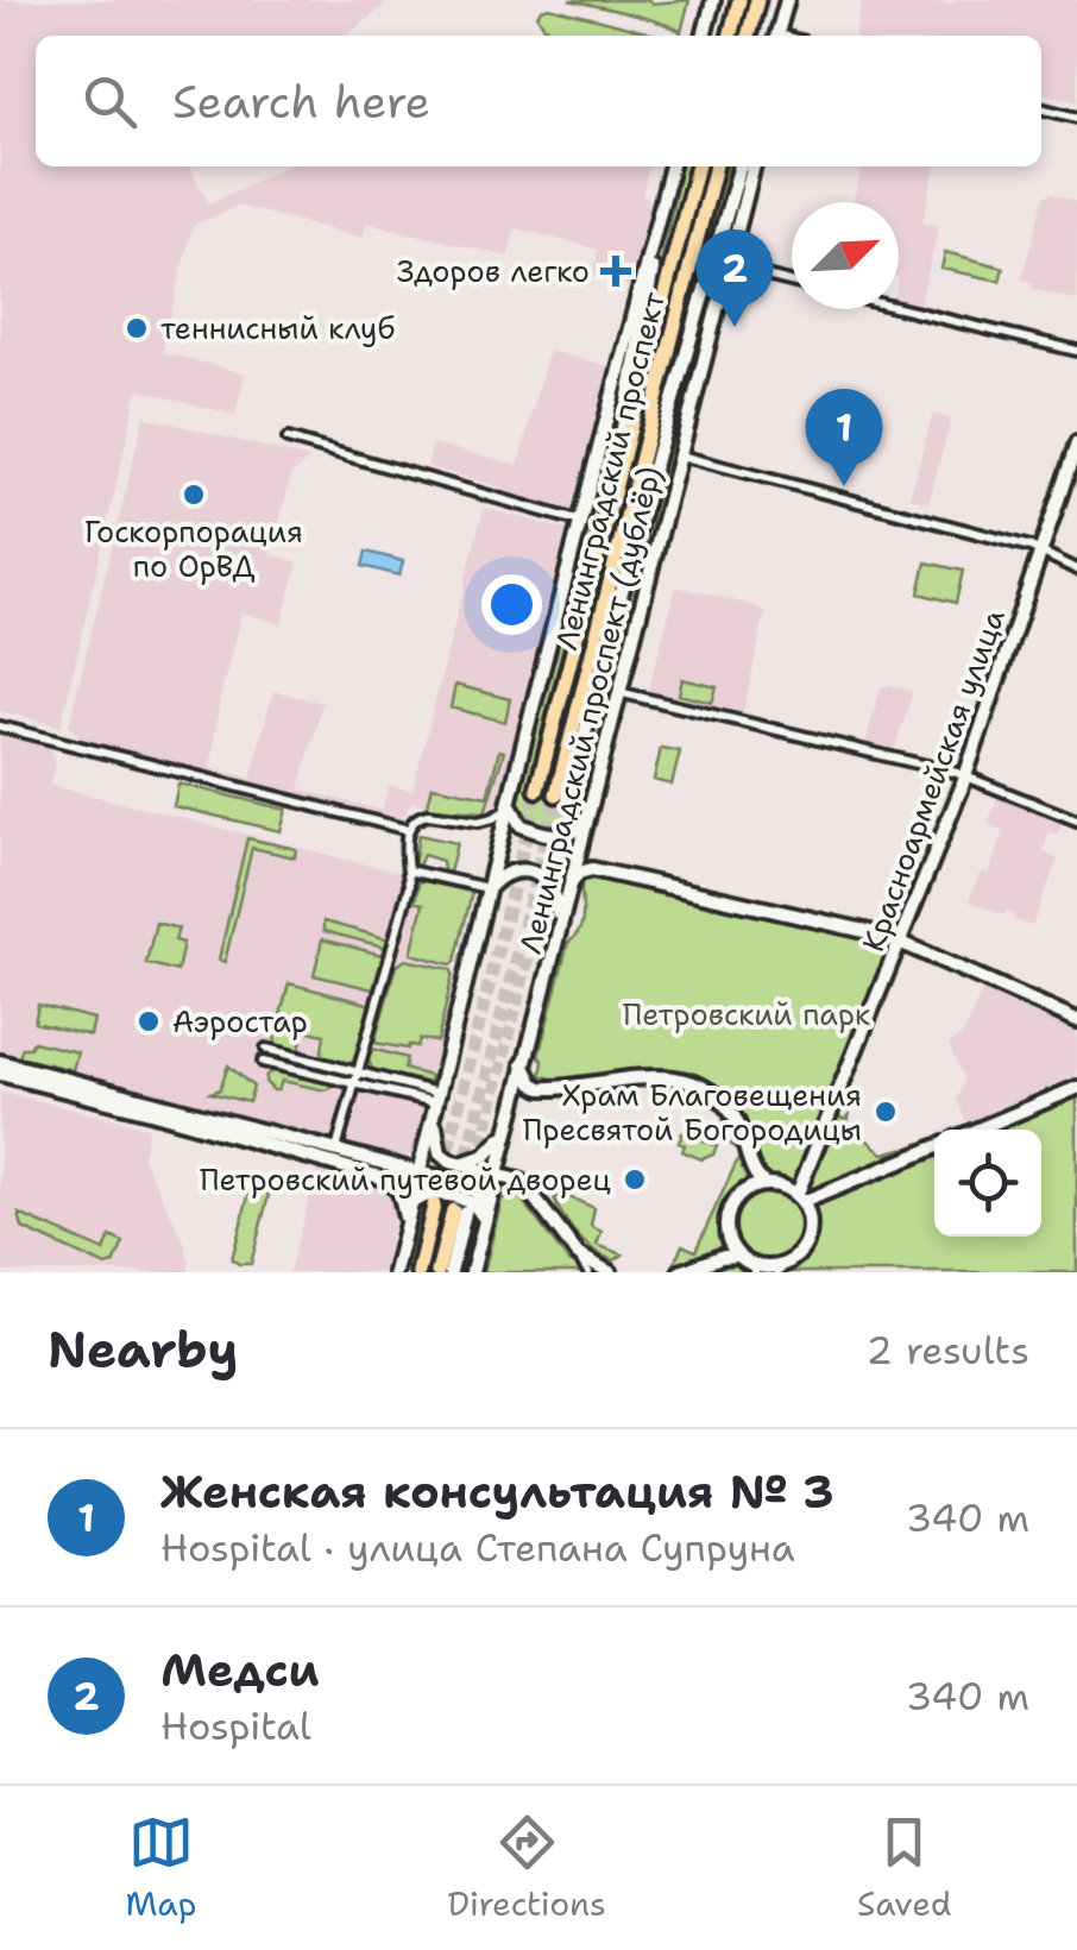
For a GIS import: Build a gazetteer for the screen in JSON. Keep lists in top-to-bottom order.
{
  "streets": {
    "main road": ["Ленинградский проспект", "Ленинградский проспект (дублёр)", "Красноармейская улица"]
  },
  "crossings": [
    ["Ленинградский проспект", "Ленинградский проспект (дублёр)"]
  ],
  "parks": ["Петровский парк"],
  "places": {
    "health": ["Здоров легко"],
    "other": [
      "теннисный клуб",
      "Госкорпорация по ОрВД",
      "Аэростар",
      "Храм Благовещения Пресвятой Богородицы",
      "Петровский путевой дворец"
    ]
  },
  "north": "top right",
  "page": {
    "search": "Search here",
    "pins": ["2", "1"],
    "heading": ["Nearby", "2 results"],
    "list": [
      {
        "mark": "1",
        "name": "Женская консультация № 3",
        "note": "Hospital · улица Степана Супруна",
        "value": "340 m"
      },
      {
        "mark": "2",
        "name": "Медси",
        "note": "Hospital",
        "value": "340 m"
      }
    ],
    "nav": ["Map", "Directions", "Saved"]
  }
}
